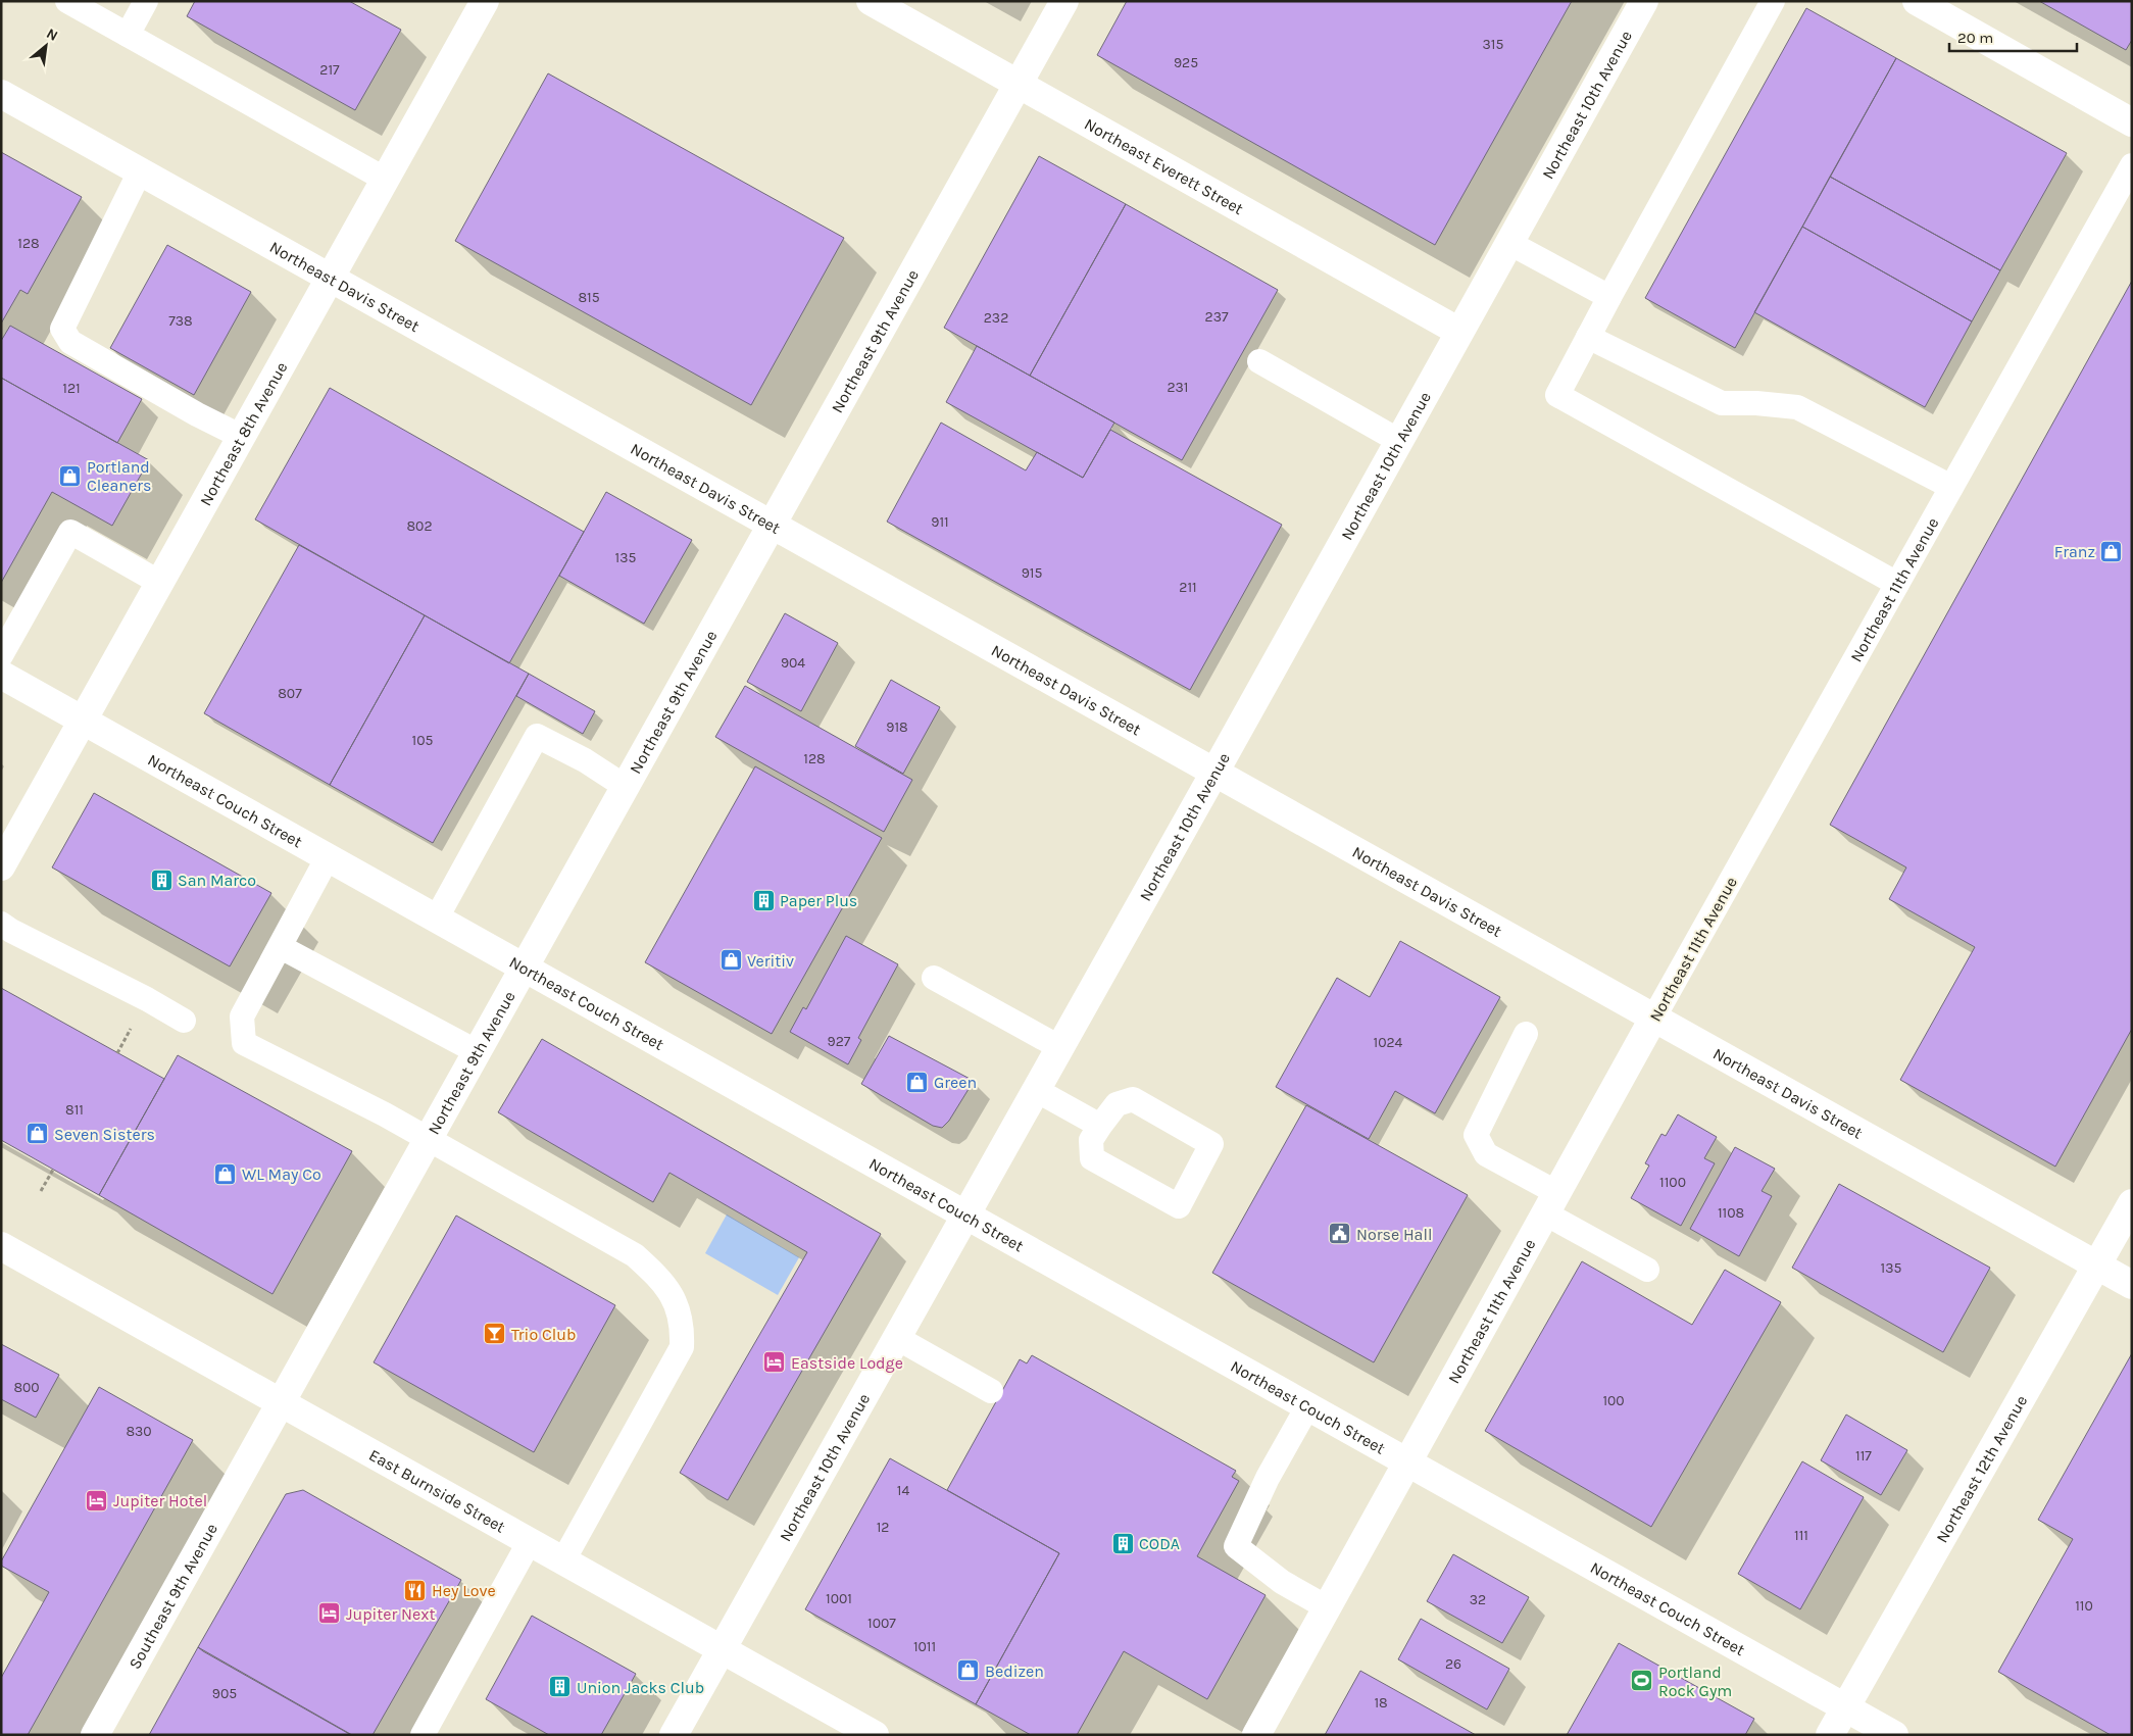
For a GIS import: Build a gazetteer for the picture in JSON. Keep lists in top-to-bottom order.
{
  "streets": {
    "street": [
      "Northeast 10th Avenue",
      "Northeast Everett Street",
      "Northeast Davis Street",
      "Northeast 9th Avenue",
      "Northeast 8th Avenue",
      "Northeast 11th Avenue",
      "Northeast Couch Street",
      "Northeast 12th Avenue",
      "East Burnside Street",
      "Southeast 9th Avenue"
    ]
  },
  "crossings": [
    ["Northeast 10th Avenue", "Northeast Everett Street"],
    ["Northeast 10th Avenue", "Northeast Davis Street"],
    ["Northeast 10th Avenue", "Northeast Couch Street"],
    ["Northeast 10th Avenue", "East Burnside Street"],
    ["Northeast Everett Street", "Northeast 9th Avenue"],
    ["Northeast Davis Street", "Northeast 9th Avenue"],
    ["Northeast Davis Street", "Northeast 8th Avenue"],
    ["Northeast Davis Street", "Northeast 11th Avenue"],
    ["Northeast Davis Street", "Northeast 12th Avenue"],
    ["Northeast 9th Avenue", "Northeast Couch Street"],
    ["Northeast 9th Avenue", "East Burnside Street"],
    ["Northeast 9th Avenue", "Southeast 9th Avenue"],
    ["Northeast 8th Avenue", "Northeast Couch Street"],
    ["Northeast 11th Avenue", "Northeast Couch Street"],
    ["Northeast Couch Street", "Northeast 12th Avenue"],
    ["East Burnside Street", "Southeast 9th Avenue"]
  ],
  "places": {
    "shop": [
      "Portland Cleaners",
      "Franz",
      "Veritiv",
      "Green",
      "Seven Sisters",
      "WL May Co",
      "Bedizen"
    ],
    "building": [
      "San Marco",
      "Paper Plus",
      "CODA",
      "Union Jacks Club"
    ],
    "public building": ["Norse Hall"],
    "bar": ["Trio Club"],
    "hotel": ["Eastside Lodge", "Jupiter Hotel", "Jupiter Next"],
    "restaurant": ["Hey Love"],
    "sports": ["Portland Rock Gym"]
  },
  "house_numbers": [
    "315",
    "925",
    "217",
    "128",
    "815",
    "237",
    "232",
    "738",
    "231",
    "121",
    "911",
    "802",
    "135",
    "915",
    "211",
    "904",
    "807",
    "918",
    "105",
    "128",
    "927",
    "1024",
    "811",
    "1100",
    "1108",
    "135",
    "800",
    "100",
    "830",
    "117",
    "14",
    "12",
    "111",
    "1001",
    "32",
    "110",
    "1007",
    "1011",
    "26",
    "905",
    "18"
  ],
  "scale_bar": "20 m",
  "north": "top right"
}
